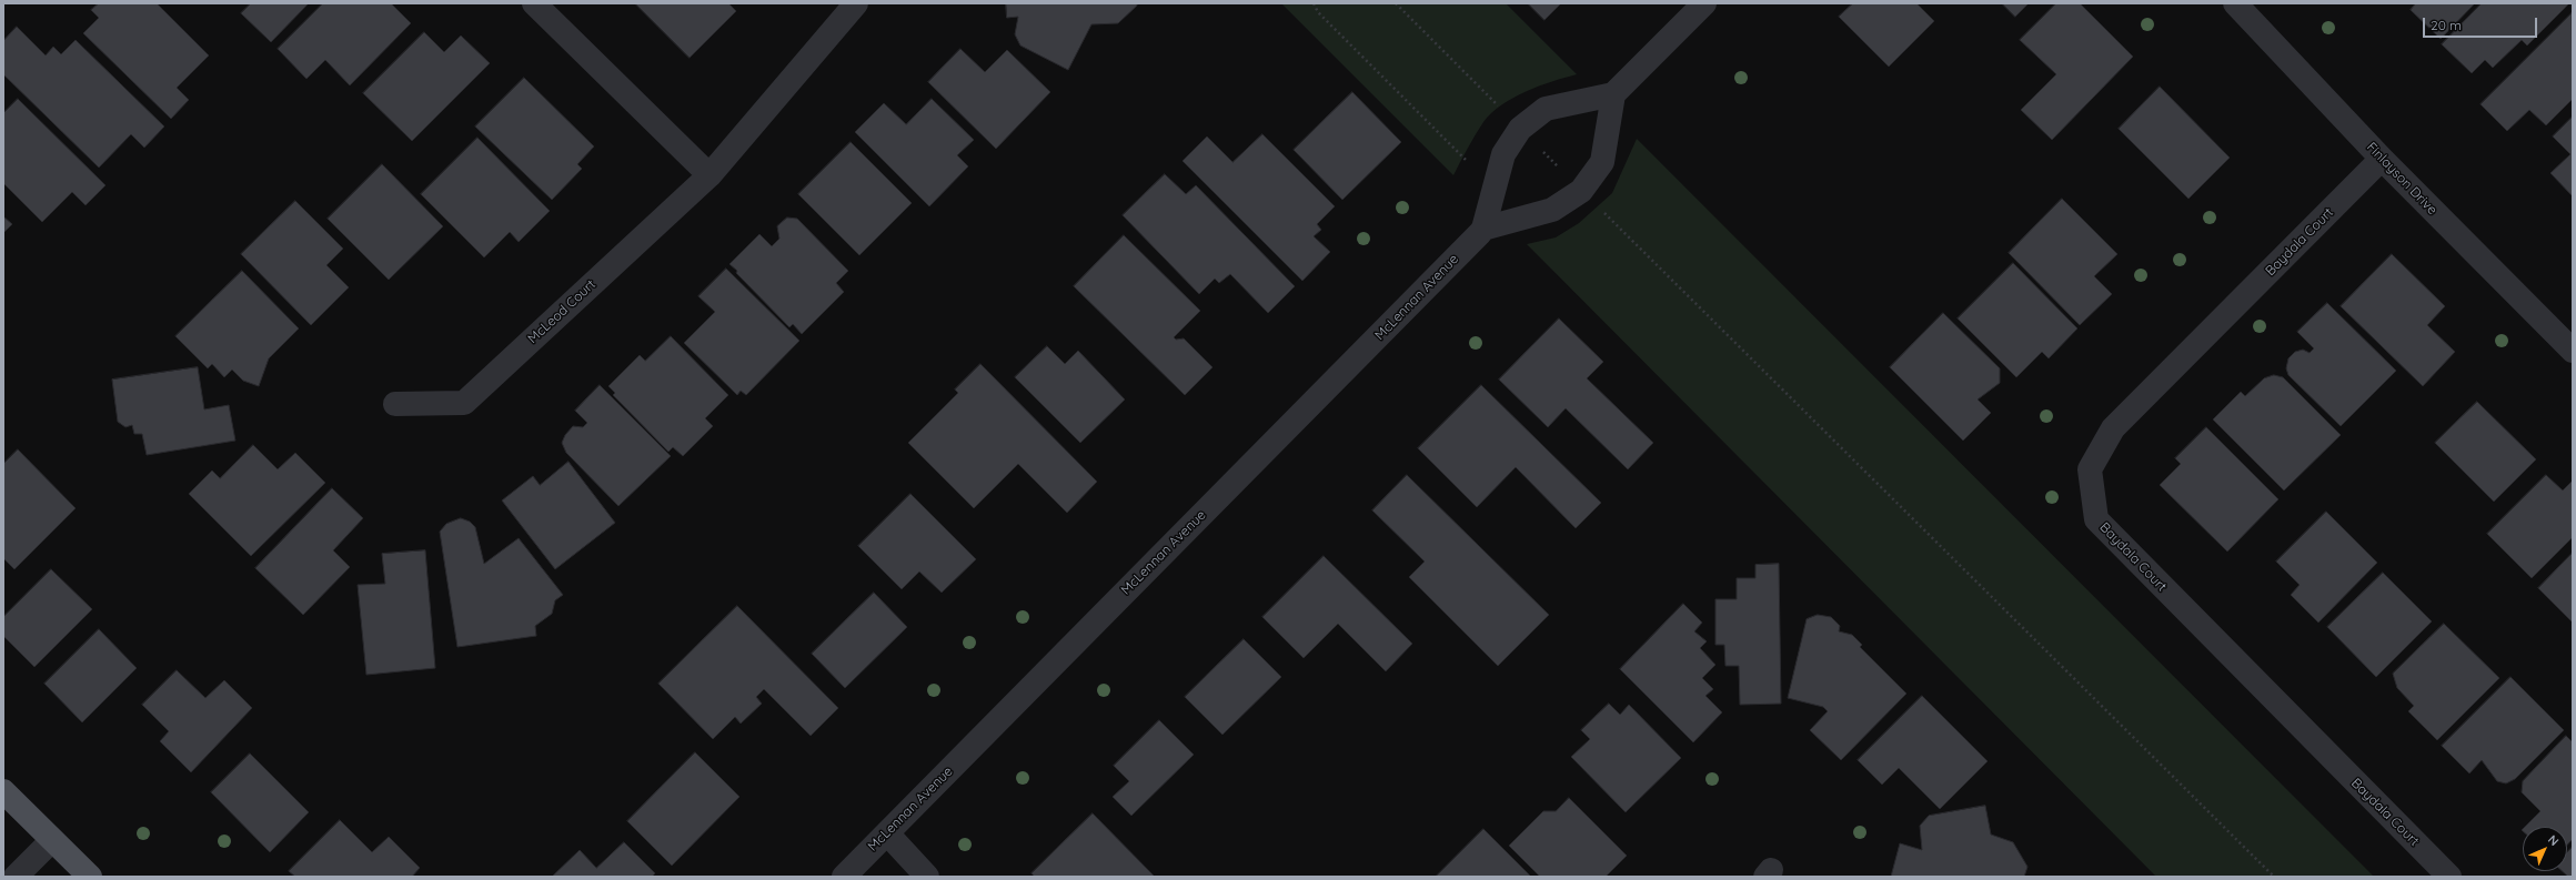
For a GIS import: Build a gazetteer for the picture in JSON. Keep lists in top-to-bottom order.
{
  "streets": {
    "street": [
      "Finlayson Drive",
      "Baydala Court",
      "McLennan Avenue",
      "McLeod Court"
    ]
  },
  "crossings": [
    ["Finlayson Drive", "Baydala Court"]
  ],
  "scale_bar": "20 m",
  "north": "top right"
}
